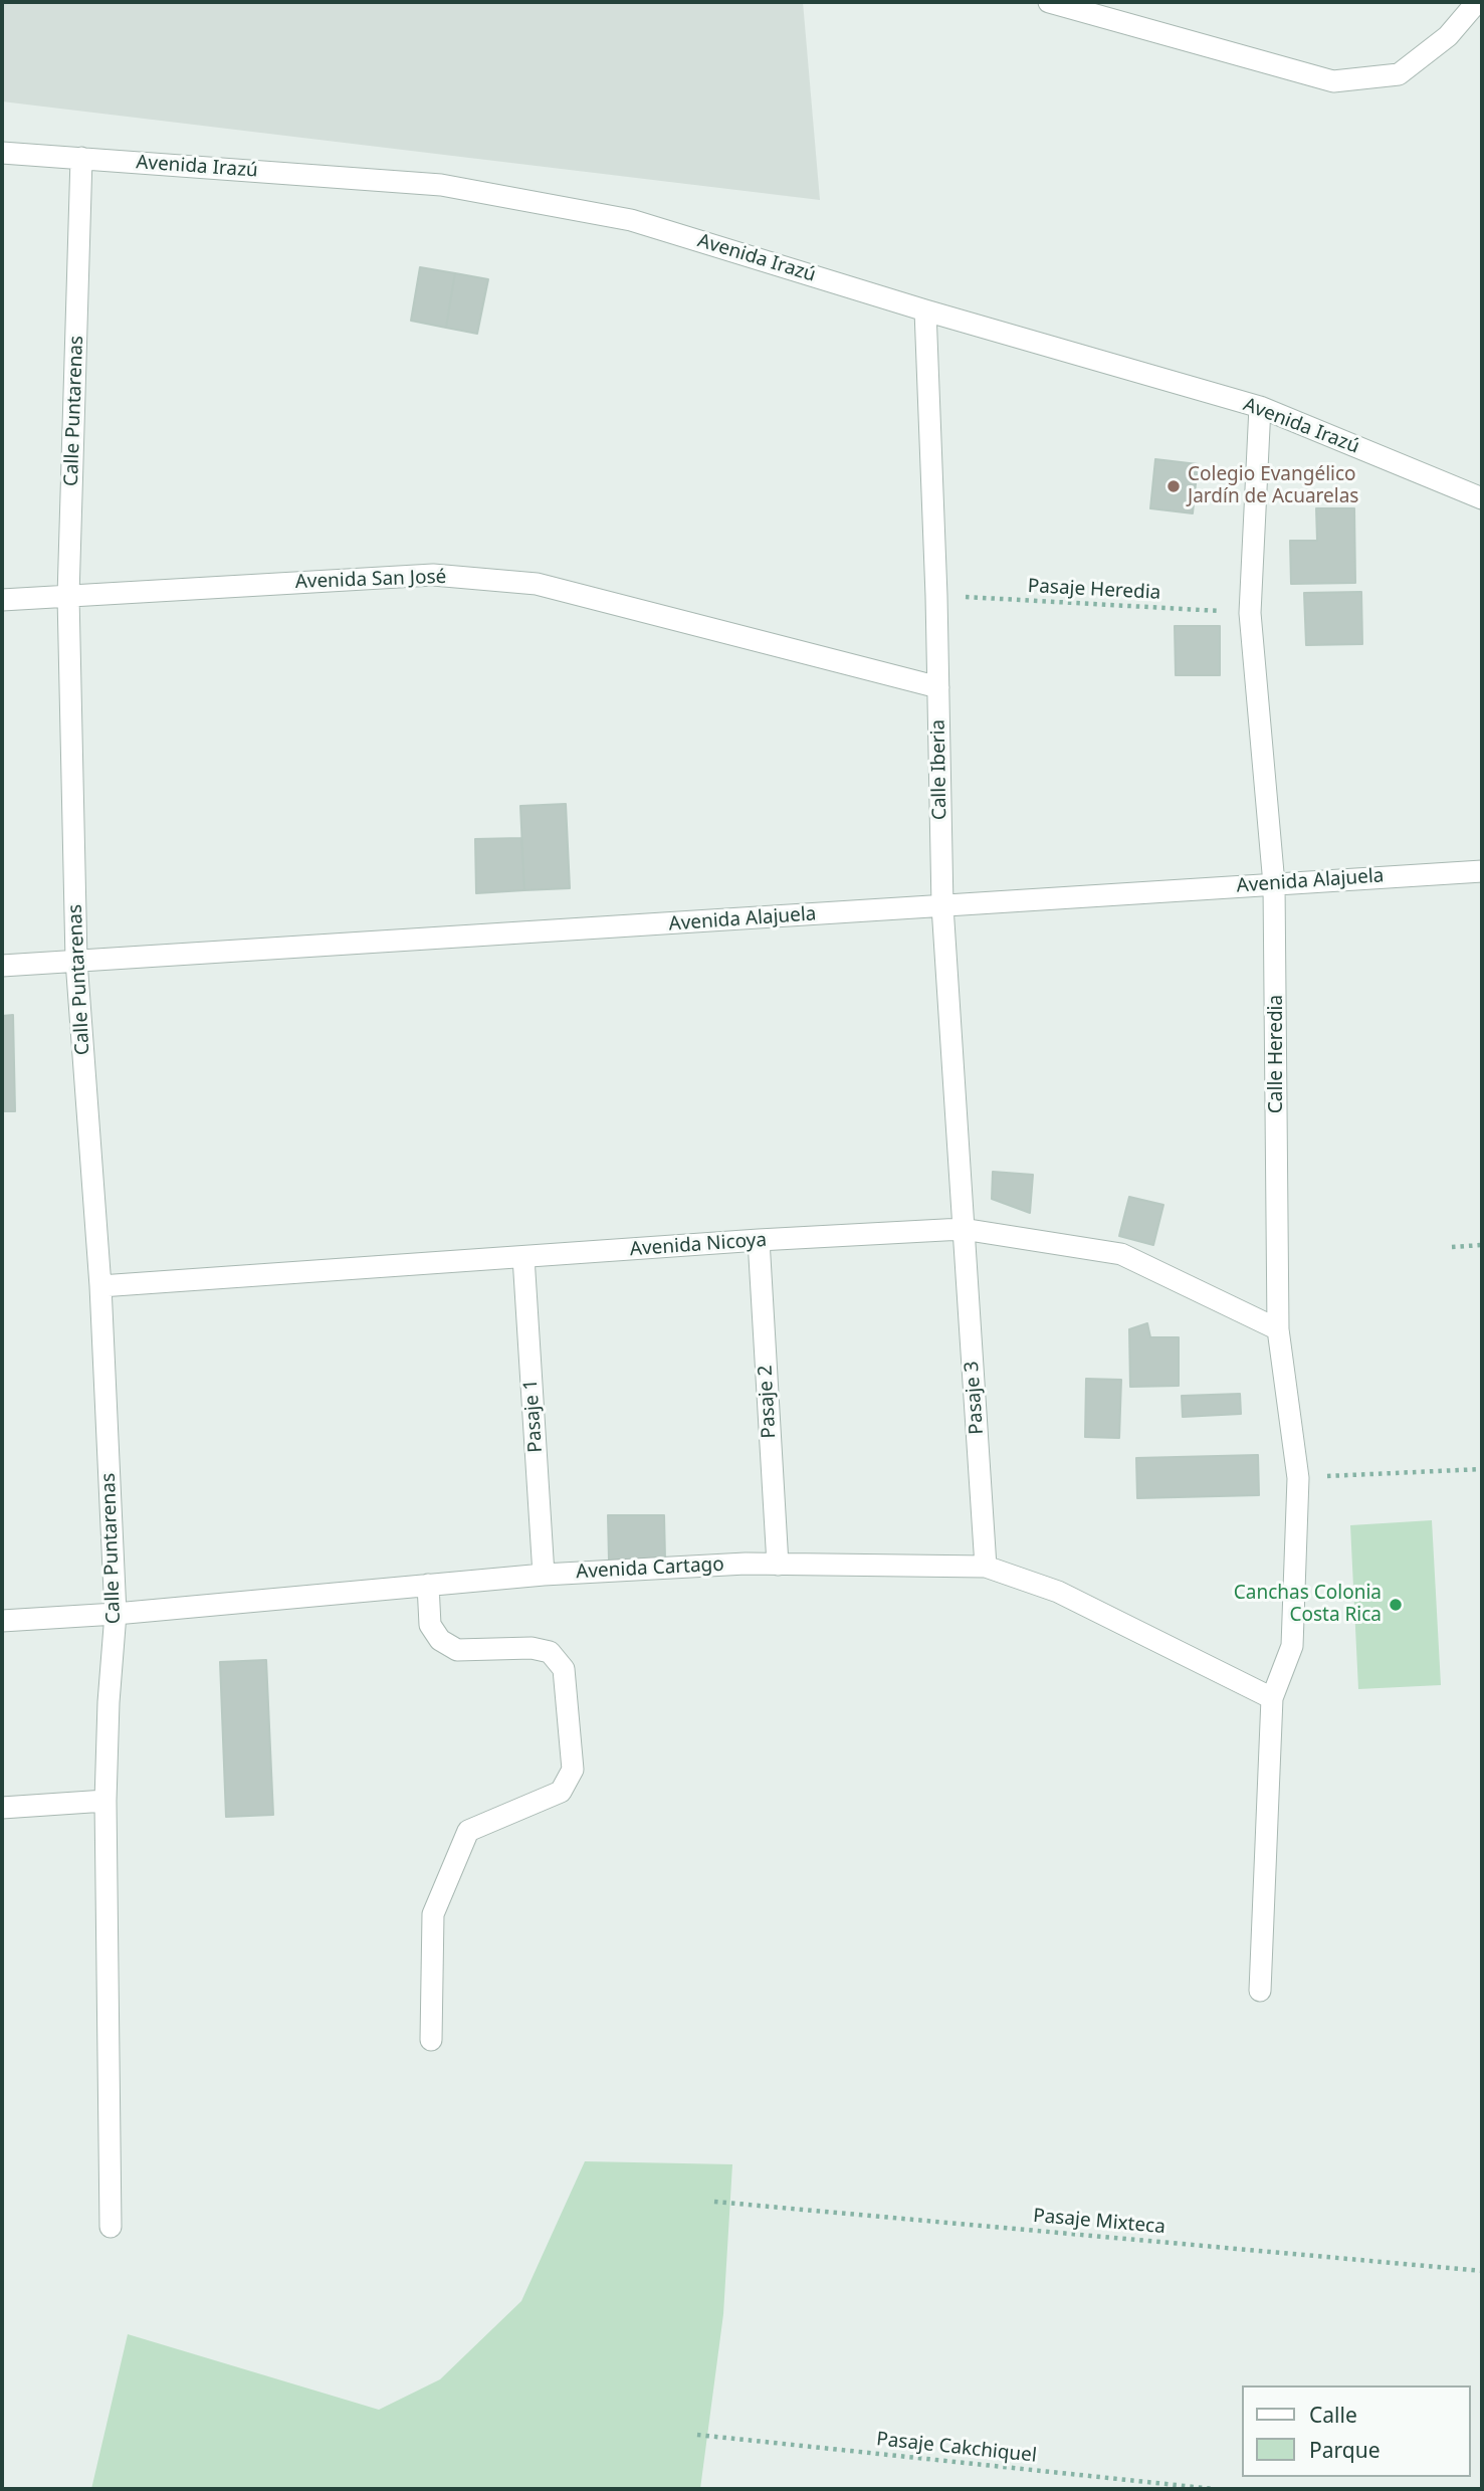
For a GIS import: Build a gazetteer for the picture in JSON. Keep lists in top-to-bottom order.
{
  "streets": {
    "street": [
      "Avenida Irazú",
      "Calle Puntarenas",
      "Avenida San José",
      "Calle Iberia",
      "Avenida Alajuela",
      "Calle Heredia",
      "Avenida Nicoya",
      "Pasaje 3",
      "Pasaje 2",
      "Pasaje 1",
      "Avenida Cartago"
    ],
    "path": ["Pasaje Heredia", "Pasaje Mixteca", "Pasaje Cakchiquel"]
  },
  "crossings": [
    ["Avenida Irazú", "Calle Puntarenas"],
    ["Avenida Irazú", "Calle Iberia"],
    ["Avenida Irazú", "Calle Heredia"],
    ["Calle Puntarenas", "Avenida San José"],
    ["Calle Puntarenas", "Avenida Alajuela"],
    ["Calle Puntarenas", "Avenida Nicoya"],
    ["Calle Puntarenas", "Avenida Cartago"],
    ["Avenida San José", "Calle Iberia"],
    ["Pasaje Heredia", "Calle Iberia"],
    ["Pasaje Heredia", "Calle Heredia"],
    ["Calle Iberia", "Avenida Alajuela"],
    ["Calle Iberia", "Avenida Nicoya"],
    ["Calle Iberia", "Pasaje 3"],
    ["Avenida Alajuela", "Calle Heredia"],
    ["Calle Heredia", "Avenida Nicoya"],
    ["Calle Heredia", "Avenida Cartago"],
    ["Avenida Nicoya", "Pasaje 3"],
    ["Avenida Nicoya", "Pasaje 2"],
    ["Avenida Nicoya", "Pasaje 1"],
    ["Pasaje 3", "Avenida Cartago"],
    ["Pasaje 2", "Avenida Cartago"],
    ["Pasaje 1", "Avenida Cartago"]
  ],
  "places": ["Colegio Evangélico Jardín de Acuarelas", "Canchas Colonia Costa Rica"],
  "legend": ["Calle", "Parque"]
}
